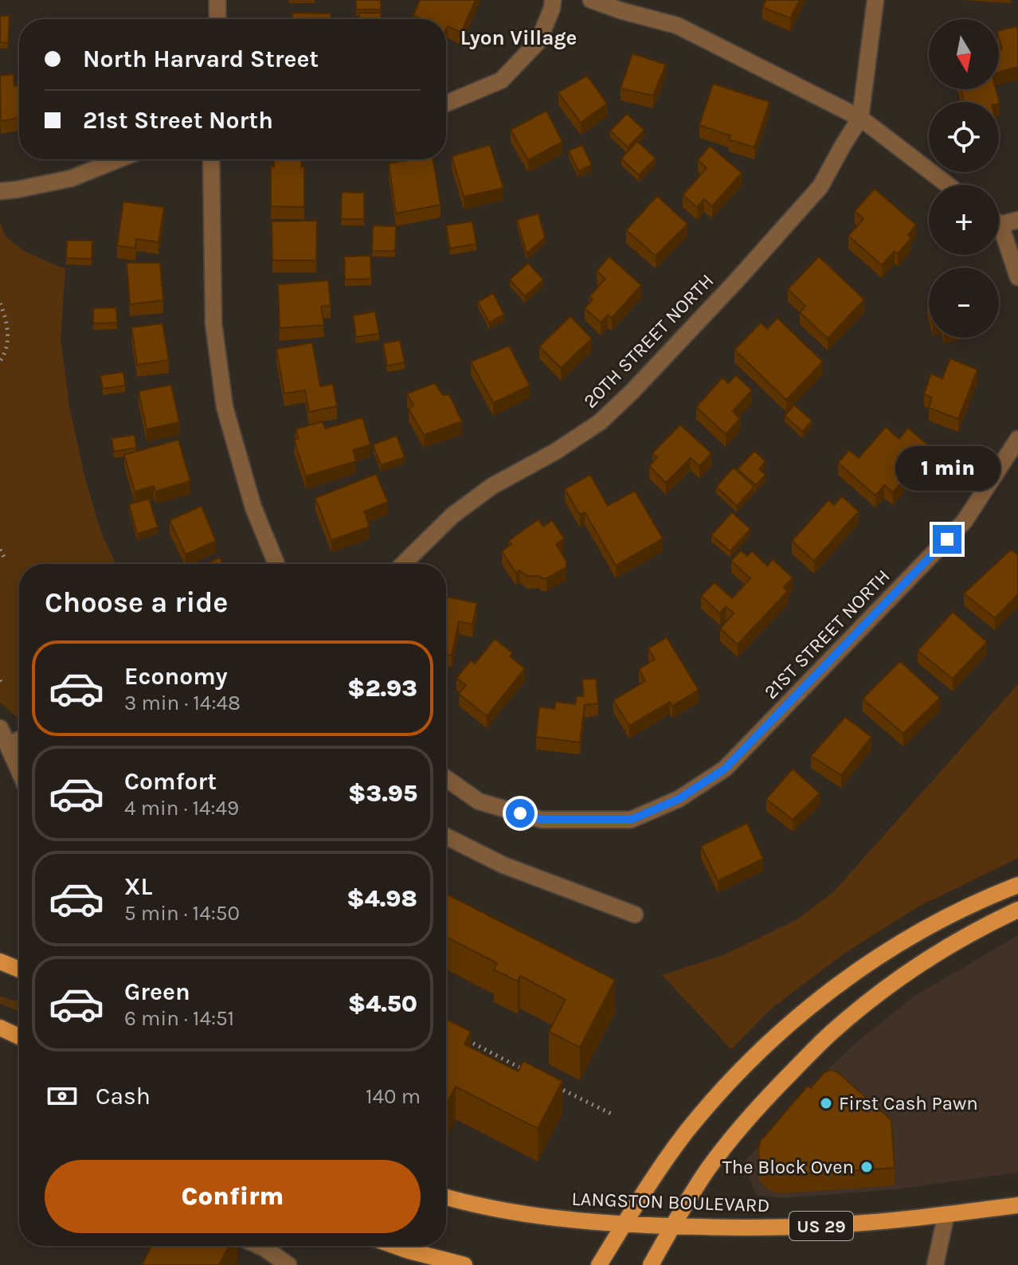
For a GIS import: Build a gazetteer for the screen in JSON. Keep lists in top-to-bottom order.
{
  "streets": {
    "main road": ["LANGSTON BOULEVARD", "US 29"],
    "street": ["20TH STREET NORTH", "21ST STREET NORTH"]
  },
  "districts": ["Lyon Village"],
  "places": ["First Cash Pawn", "The Block Oven"],
  "north": "bottom",
  "page": {
    "map_buttons": ["+", "−"],
    "banner": ["North Harvard Street", "21st Street North"],
    "bubble": "1 min",
    "heading": "Choose a ride",
    "list": [
      {
        "name": "Economy",
        "note": "3 min · 14:48",
        "value": "$2.93"
      },
      {
        "name": "Comfort",
        "note": "4 min · 14:49",
        "value": "$3.95"
      },
      {
        "name": "XL",
        "note": "5 min · 14:50",
        "value": "$4.98"
      },
      {
        "name": "Green",
        "note": "6 min · 14:51",
        "value": "$4.50"
      }
    ],
    "pay": ["Cash", "140 m"],
    "buttons": "Confirm"
  }
}
